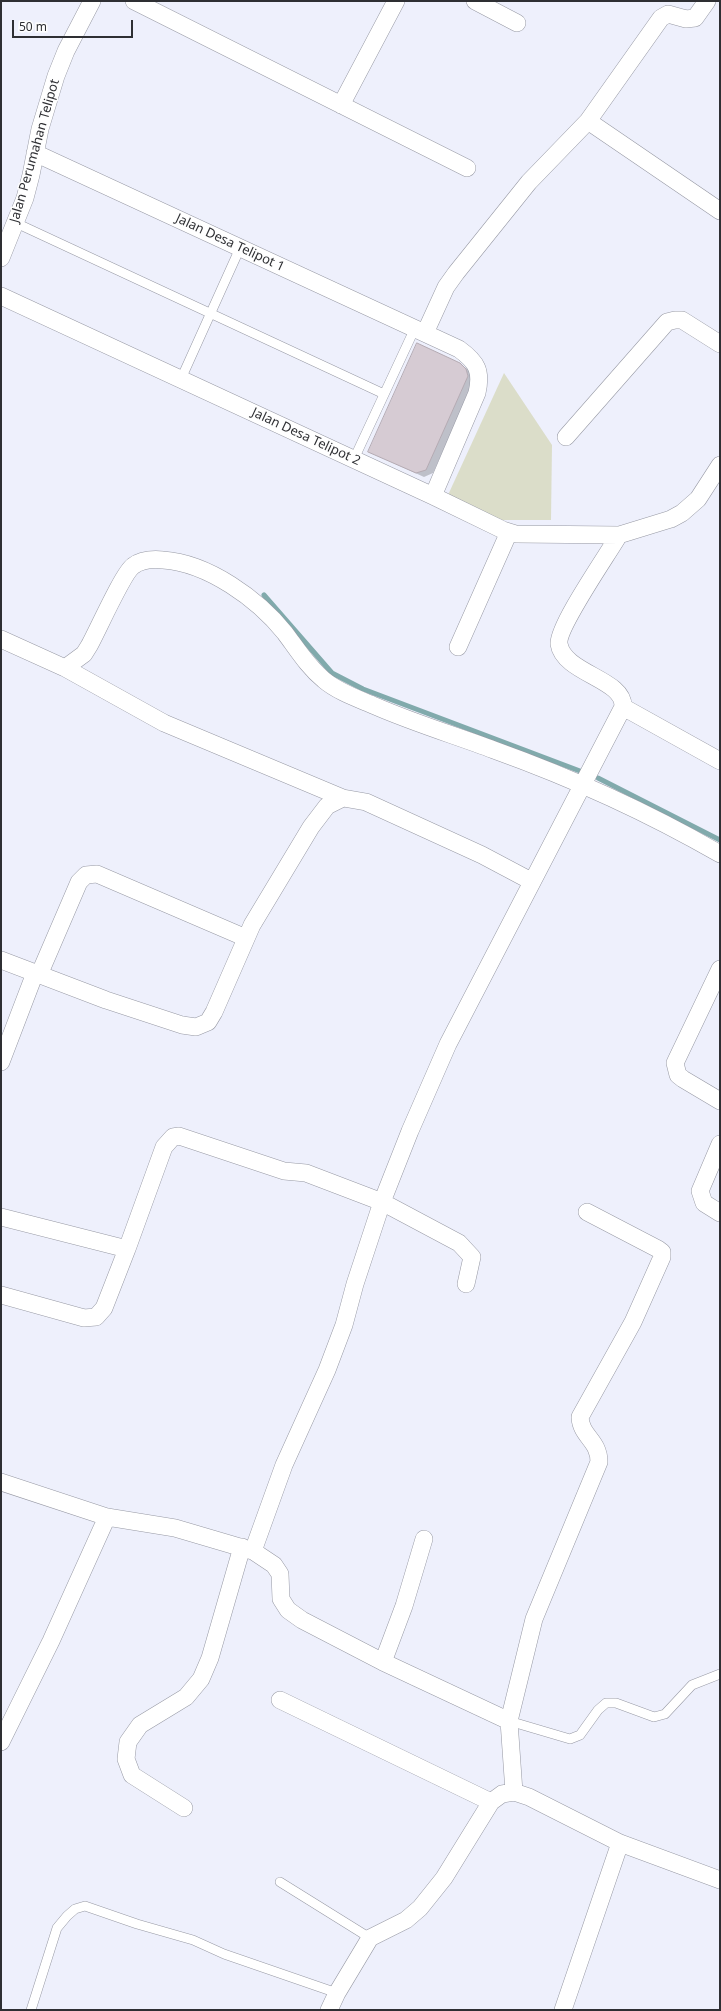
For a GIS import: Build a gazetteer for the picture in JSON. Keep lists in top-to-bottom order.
{
  "streets": {
    "street": ["Jalan Perumahan Telipot", "Jalan Desa Telipot 1", "Jalan Desa Telipot 2"]
  },
  "crossings": [
    ["Jalan Perumahan Telipot", "Jalan Desa Telipot 1"],
    ["Jalan Desa Telipot 1", "Jalan Desa Telipot 2"]
  ],
  "scale_bar": "50 m"
}
